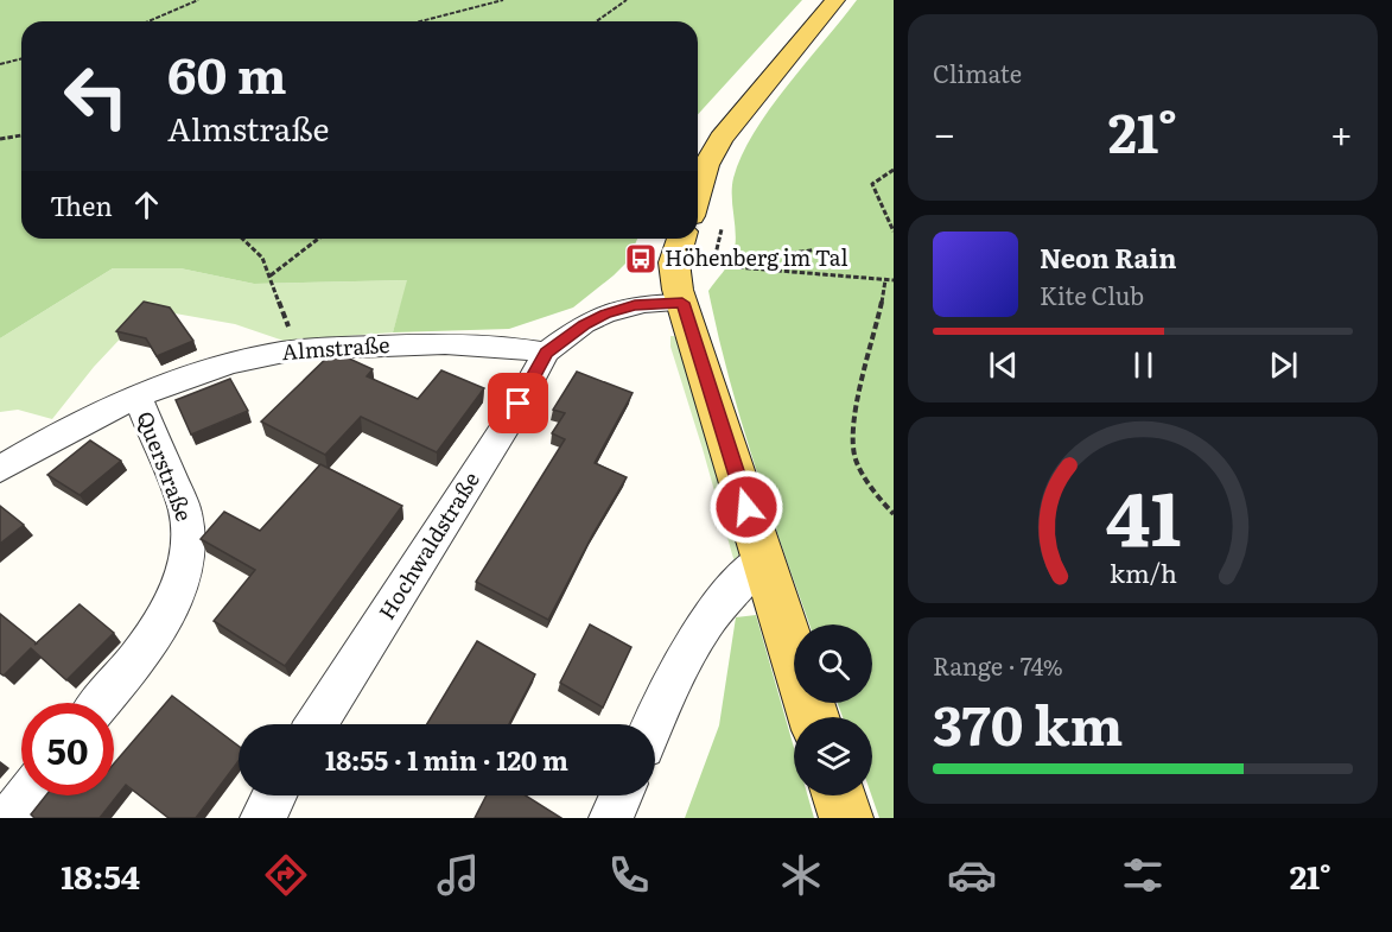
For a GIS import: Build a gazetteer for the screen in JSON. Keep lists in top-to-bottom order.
{
  "streets": {
    "street": ["Almstraße", "Querstraße", "Hochwaldstraße"]
  },
  "crossings": [
    ["Almstraße", "Querstraße"],
    ["Almstraße", "Hochwaldstraße"]
  ],
  "places": {
    "bus stop": ["Höhenberg im Tal"]
  },
  "page": {
    "tile": [
      "Climate",
      ["Range · 74%", "370 km"]
    ],
    "turn": ["60 m", "Almstraße"],
    "heat": ["−", "21°", "+"],
    "then": "Then",
    "song": ["Neon Rain", "Kite Club"],
    "limit": "50",
    "trip": "18:55 · 1 min · 120 m",
    "tabs": ["18:54", "21°"],
    "gauge": ["41", "km/h"]
  }
}
